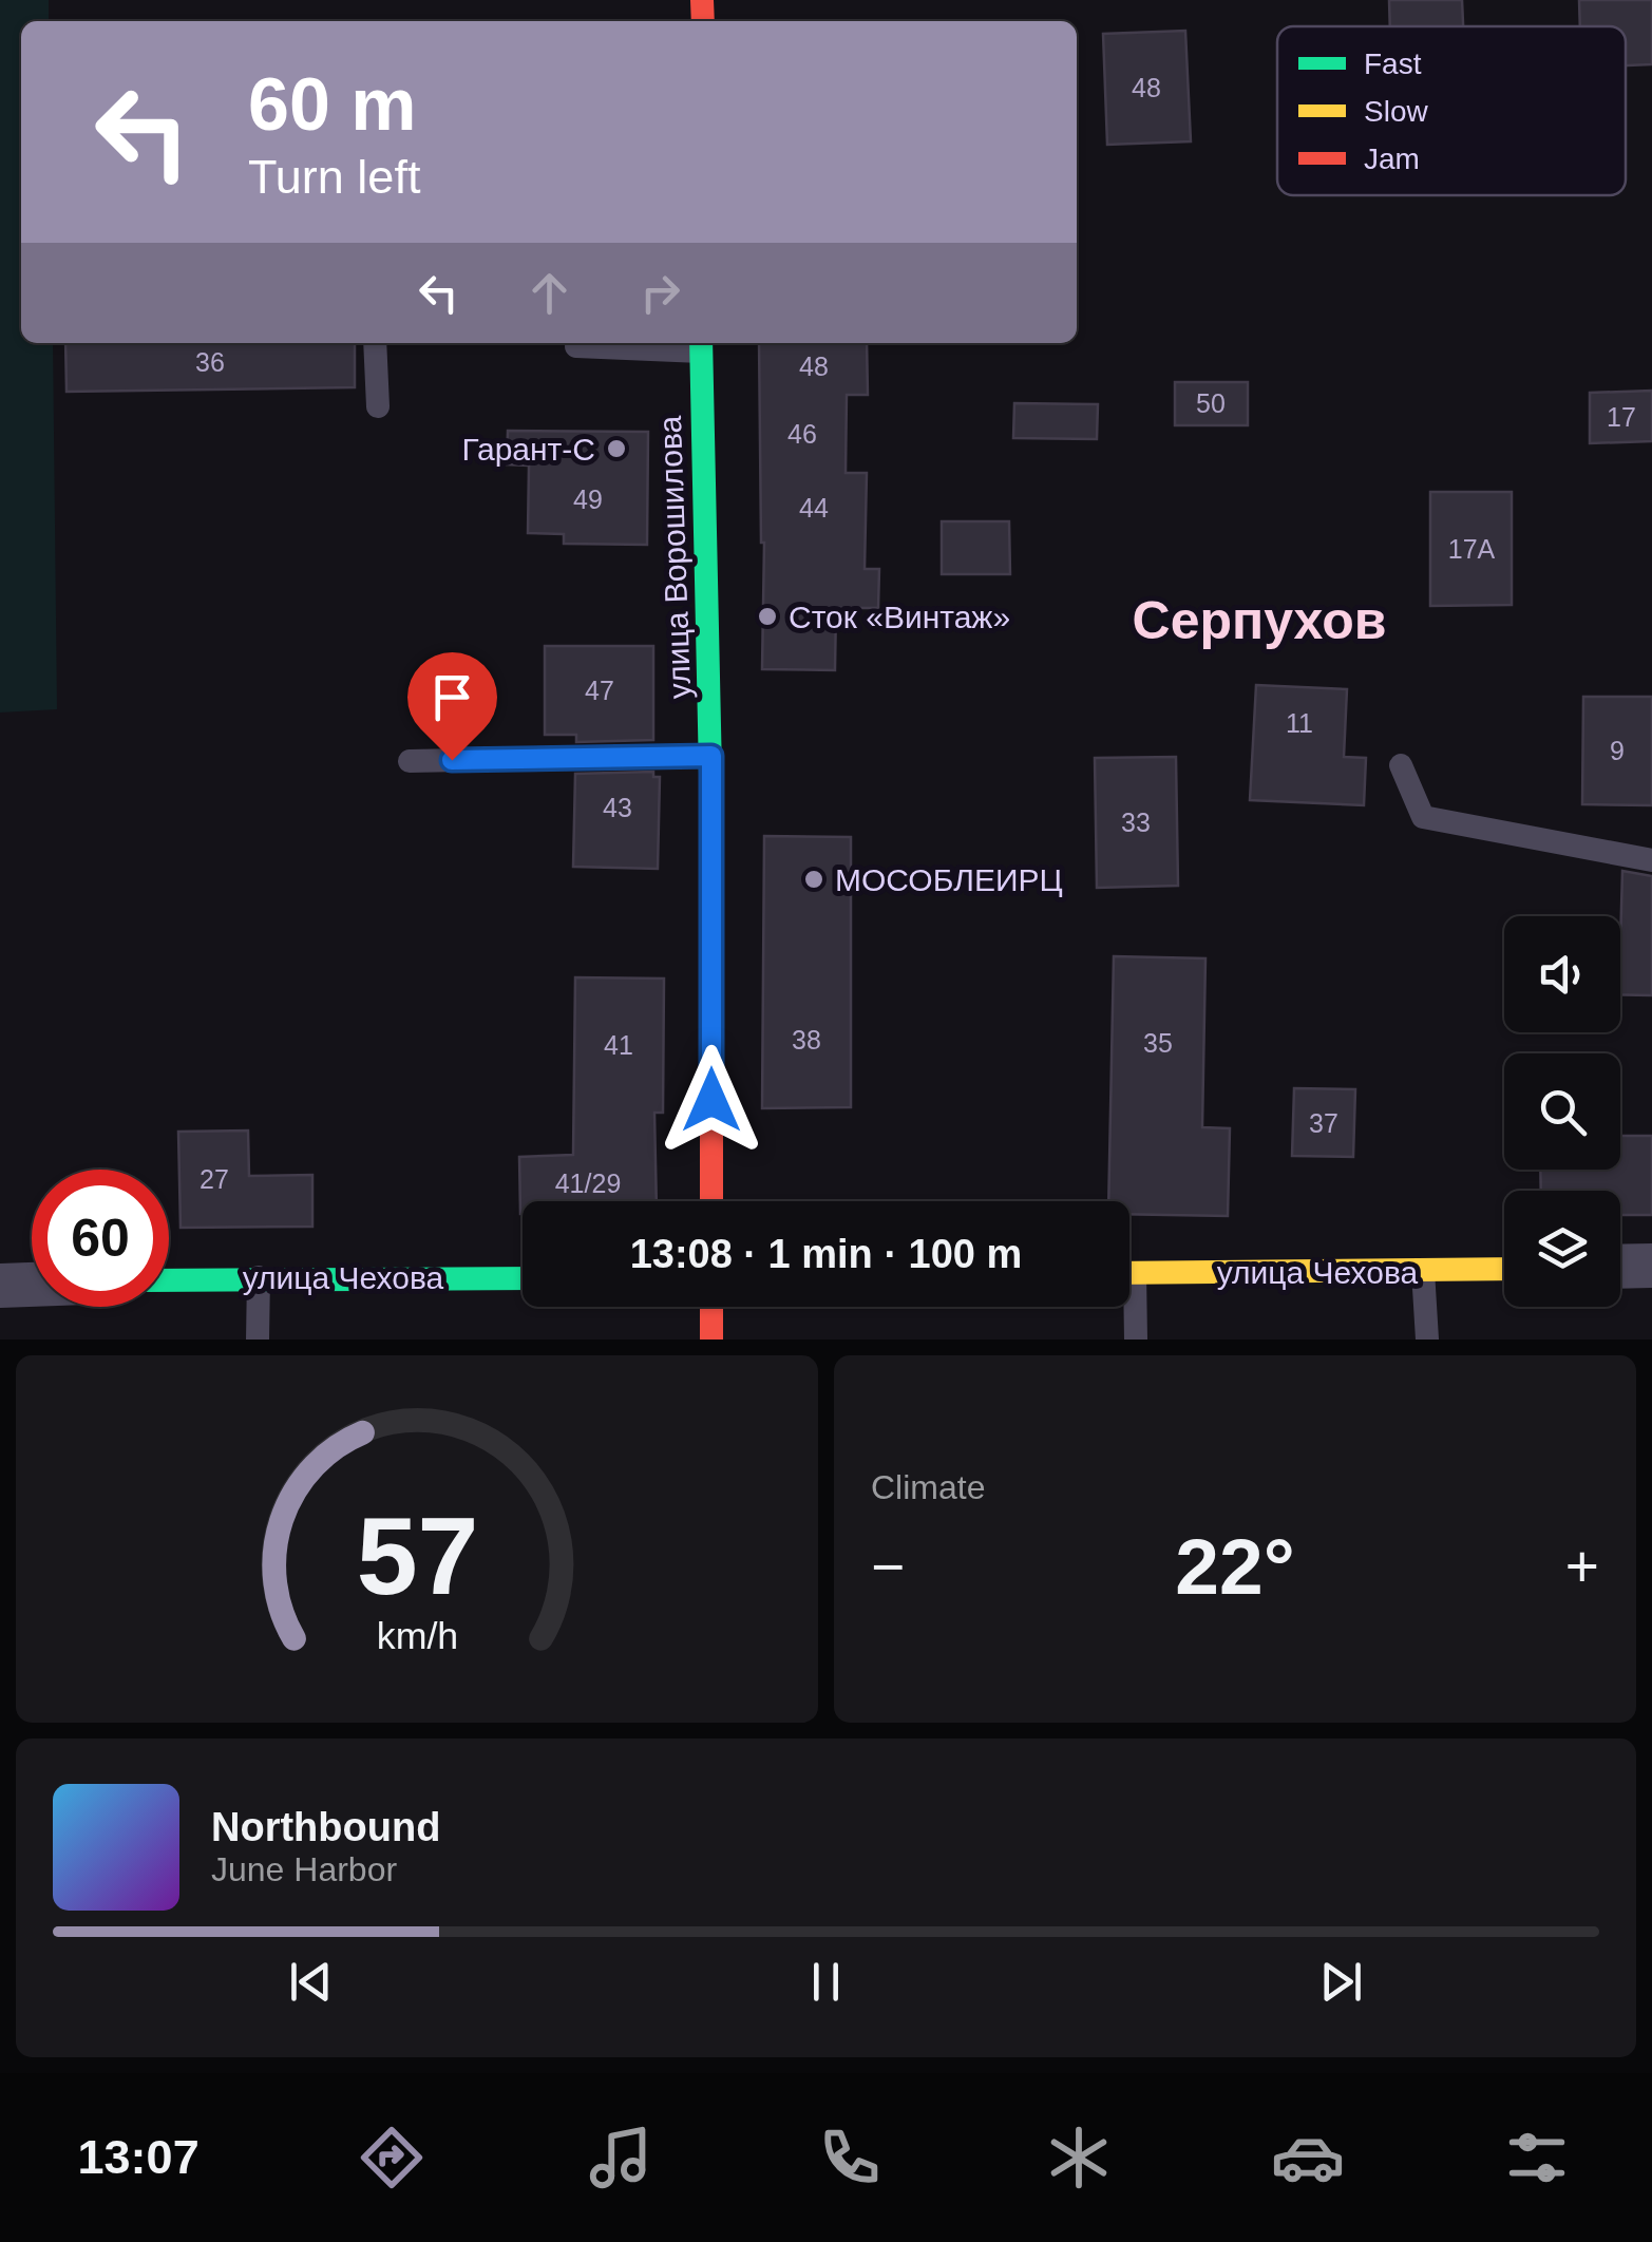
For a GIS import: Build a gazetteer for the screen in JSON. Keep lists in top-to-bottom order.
{
  "streets": {
    "main road": ["улица Ворошилова", "улица Чехова"]
  },
  "districts": ["Серпухов"],
  "places": ["Гарант-С", "Сток «Винтаж»", "МОСОБЛЕИРЦ"],
  "house_numbers": [
    "48",
    "36",
    "48",
    "50",
    "17",
    "46",
    "49",
    "44",
    "17А",
    "47",
    "11",
    "9",
    "43",
    "33",
    "38",
    "35",
    "41",
    "37",
    "27",
    "41/29"
  ],
  "legend": ["Fast", "Slow", "Jam"],
  "page": {
    "turn": ["60 m", "Turn left"],
    "limit": "60",
    "trip": "13:08 · 1 min · 100 m",
    "tile": "Climate",
    "heat": ["−", "22°", "+"],
    "song": ["Northbound", "June Harbor"],
    "tabs": "13:07",
    "gauge": ["57", "km/h"]
  }
}
